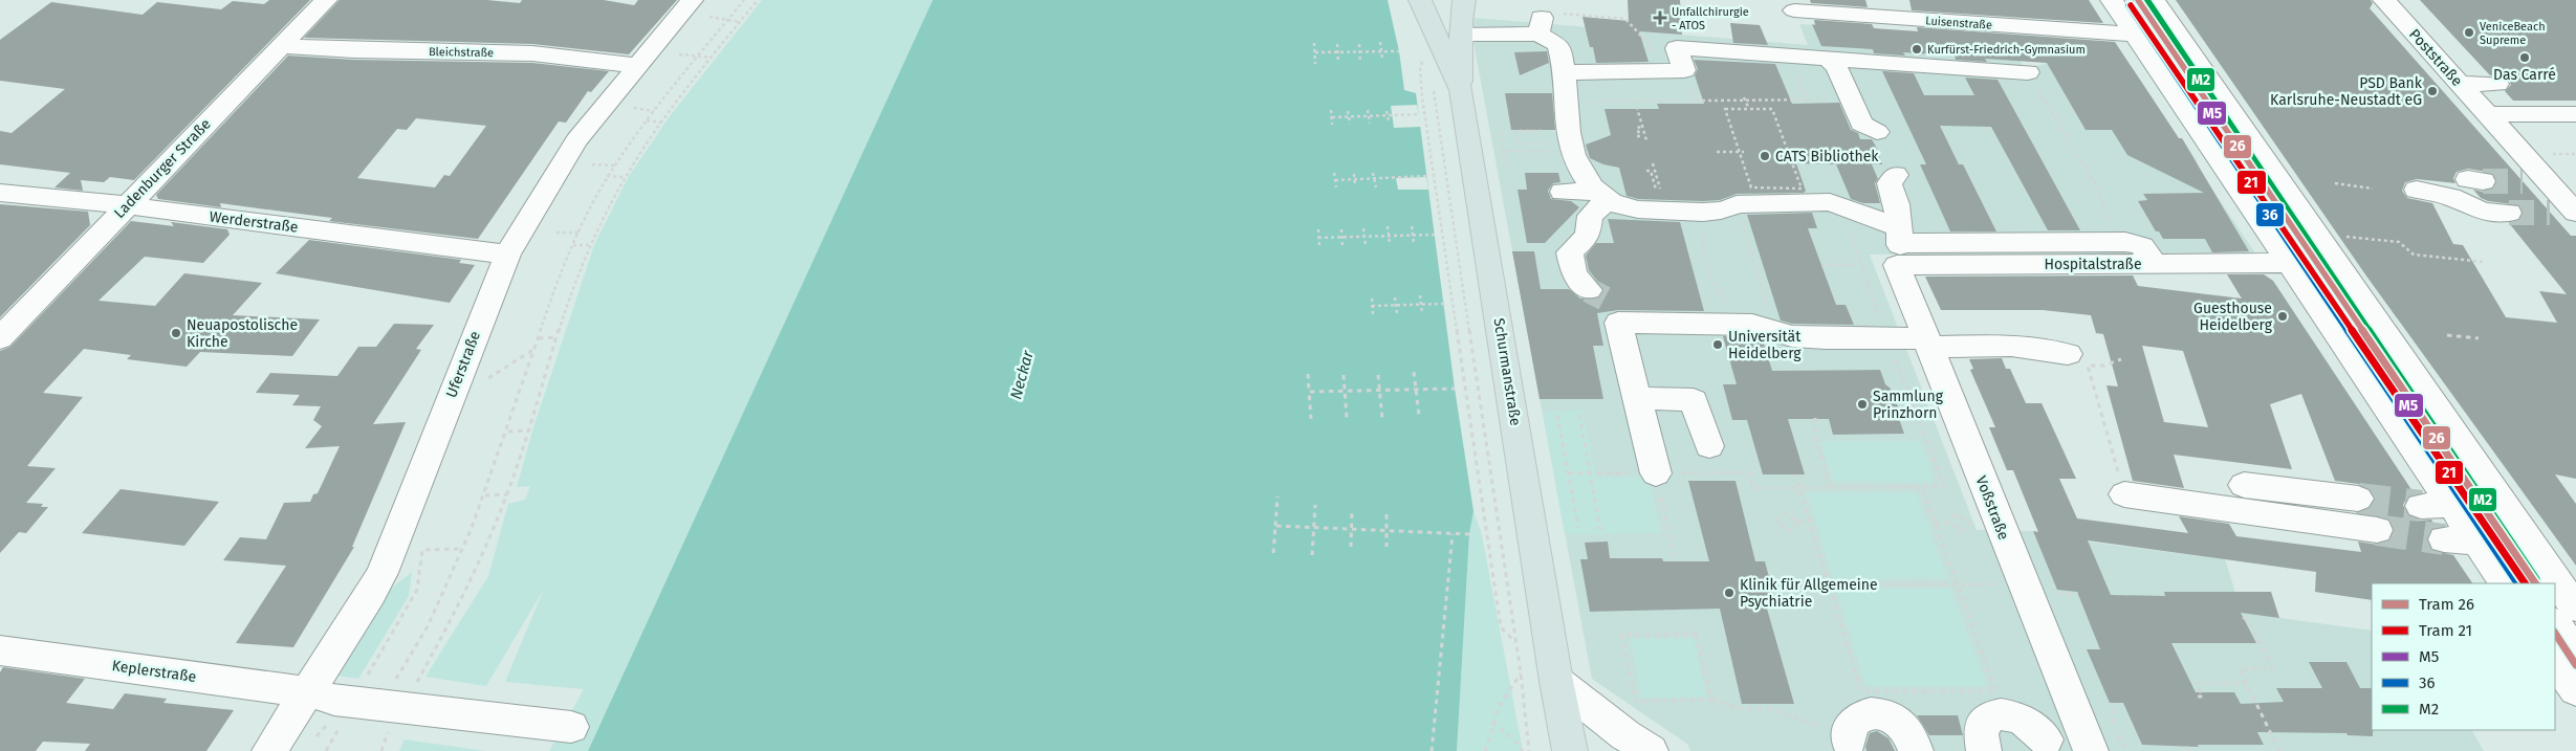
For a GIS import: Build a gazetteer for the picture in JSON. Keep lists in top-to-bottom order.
{
  "streets": {
    "main road": ["Schurmanstraße"],
    "street": [
      "Luisenstraße",
      "Bleichstraße",
      "Poststraße",
      "Ladenburger Straße",
      "Werderstraße",
      "Hospitalstraße",
      "Uferstraße",
      "Voßstraße",
      "Keplerstraße"
    ]
  },
  "crossings": [
    ["Bleichstraße", "Ladenburger Straße"],
    ["Bleichstraße", "Uferstraße"],
    ["Ladenburger Straße", "Werderstraße"],
    ["Werderstraße", "Uferstraße"],
    ["Hospitalstraße", "Voßstraße"],
    ["Uferstraße", "Keplerstraße"]
  ],
  "water": ["Neckar"],
  "places": {
    "health": ["Unfallchirurgie - ATOS"],
    "other": [
      "VeniceBeach Supreme",
      "Kurfürst-Friedrich-Gymnasium",
      "Das Carré",
      "PSD Bank Karlsruhe-Neustadt eG",
      "CATS Bibliothek",
      "Guesthouse Heidelberg",
      "Neuapostolische Kirche",
      "Universität Heidelberg",
      "Sammlung Prinzhorn",
      "Klinik für Allgemeine Psychiatrie"
    ]
  },
  "lines": [
    "tram line 26",
    "transit line M5",
    "transit line M2",
    "tram line 21",
    "transit line 36"
  ],
  "legend": [
    "Tram 26",
    "Tram 21",
    "M5",
    "36",
    "M2"
  ]
}
